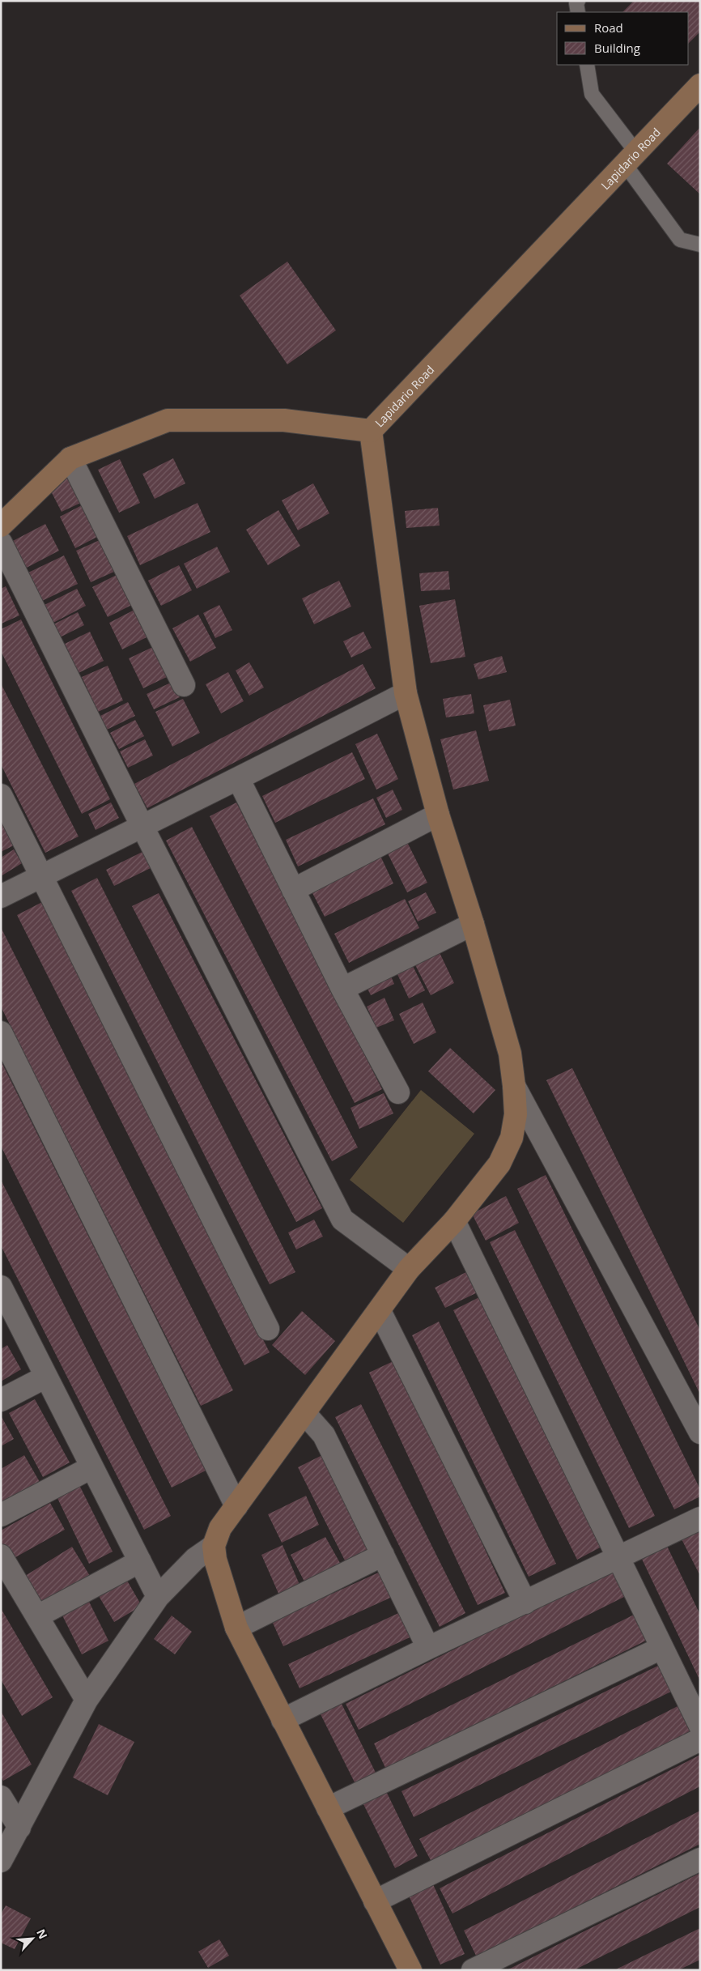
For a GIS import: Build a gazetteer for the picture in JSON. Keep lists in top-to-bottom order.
{
  "streets": {
    "street": ["Lapidario Road"]
  },
  "legend": ["Road", "Building"],
  "north": "top right"
}
